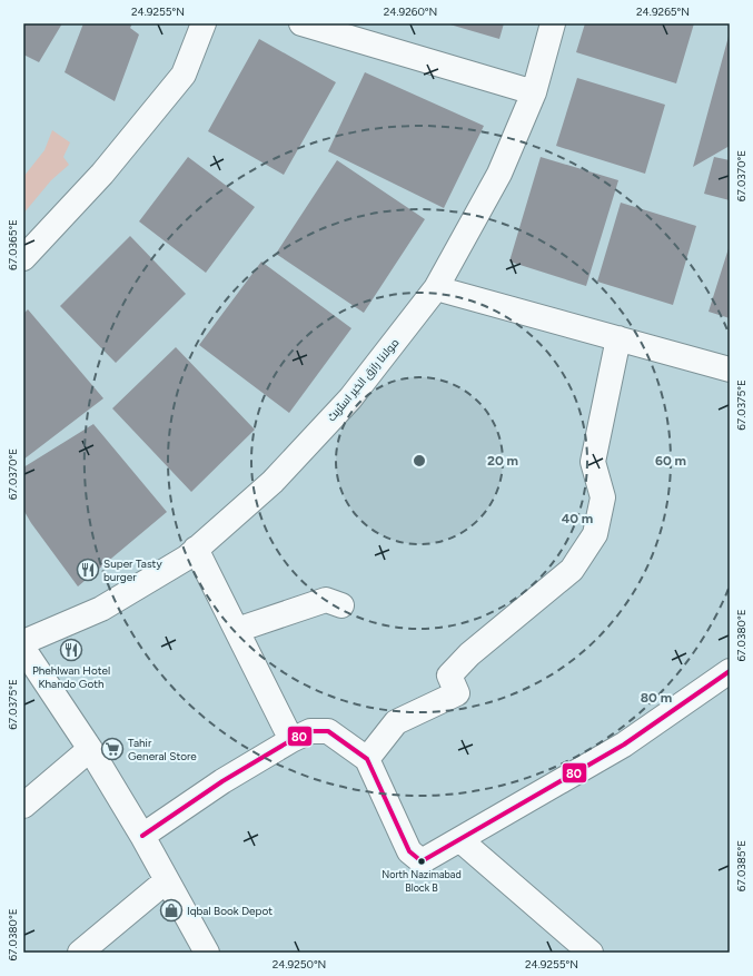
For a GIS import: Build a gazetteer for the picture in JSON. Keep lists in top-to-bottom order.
{
  "streets": {
    "street": ["مولانا رازق الخیر اسٹریٹ"]
  },
  "places": {
    "restaurant": ["Super Tasty burger", "Phehlwan Hotel Khando Goth"],
    "supermarket": ["Tahir General Store"],
    "other": ["North Nazimabad Block B"],
    "shop": ["Iqbal Book Depot"]
  },
  "lines": ["transit line 80"],
  "coordinates": [
    "24.9255°N",
    "24.9260°N",
    "24.9265°N",
    "67.0370°E",
    "67.0365°E",
    "67.0375°E",
    "67.0380°E",
    "67.0385°E",
    "24.9250°N"
  ],
  "rings": [
    "20 m",
    "60 m",
    "40 m",
    "80 m"
  ]
}
